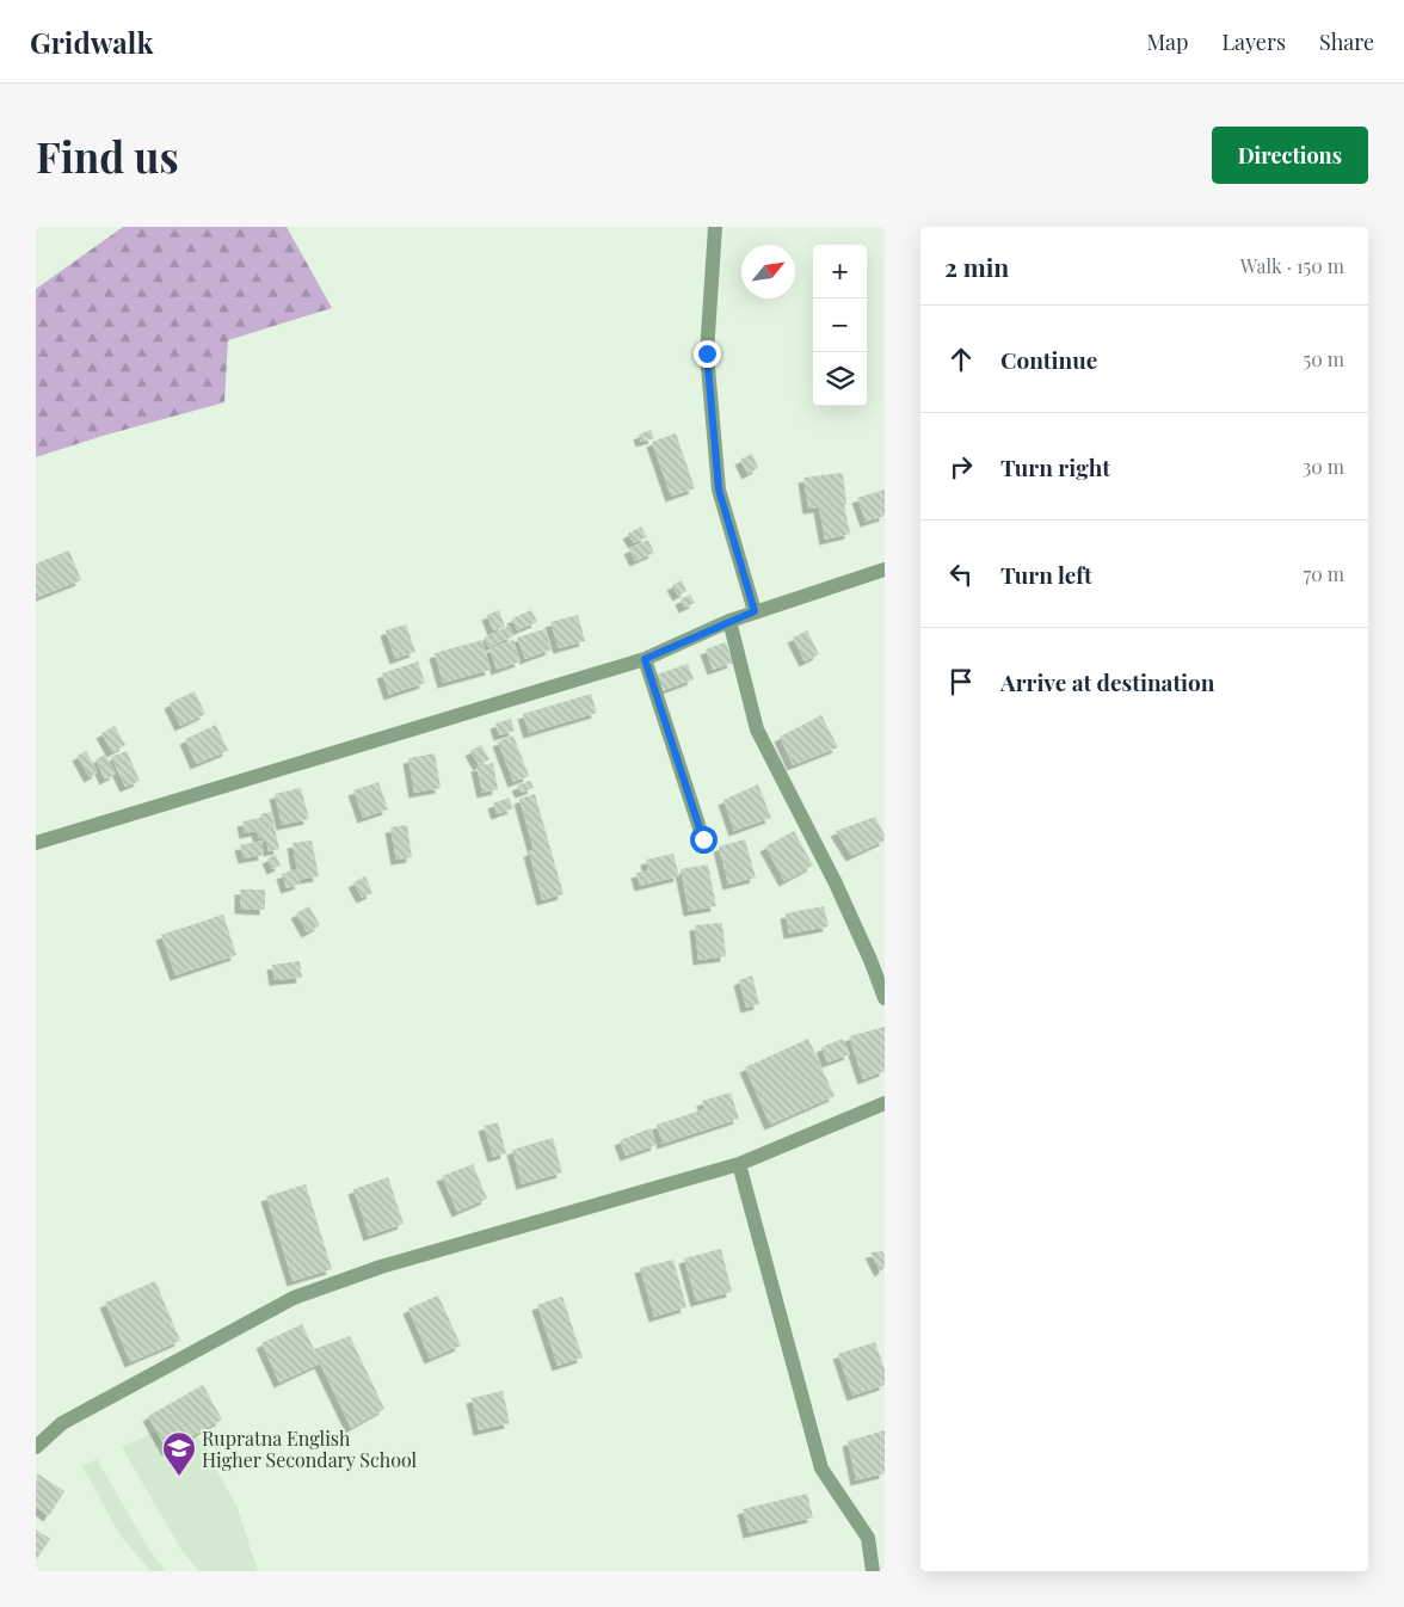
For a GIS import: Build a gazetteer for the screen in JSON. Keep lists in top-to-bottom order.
{
  "places": {
    "school or university": ["Rupratna English Higher Secondary School"]
  },
  "north": "top right",
  "page": {
    "header": "Gridwalk",
    "nav": ["Map", "Layers", "Share"],
    "buttons": "Directions",
    "title": "Find us",
    "heading": ["2 min", "Walk · 150 m"],
    "map_buttons": ["+", "−"],
    "list": [
      ["Continue", "50 m"],
      ["Turn right", "30 m"],
      ["Turn left", "70 m"],
      "Arrive at destination"
    ]
  }
}
